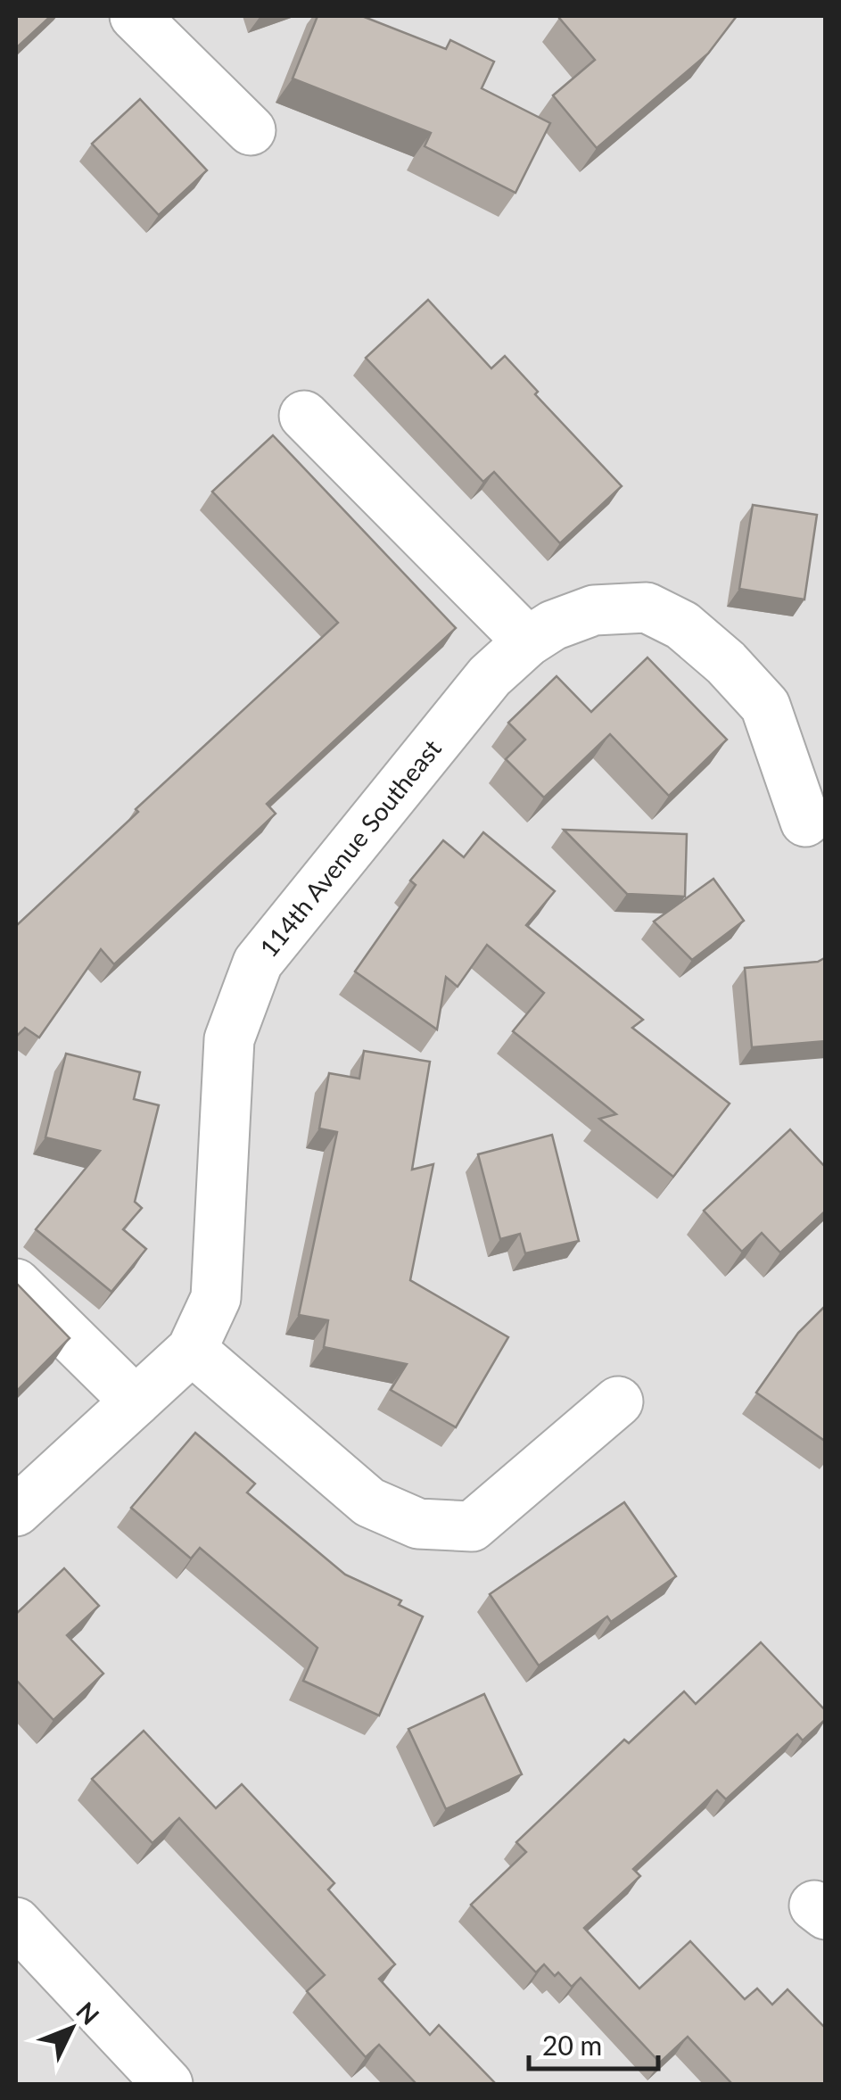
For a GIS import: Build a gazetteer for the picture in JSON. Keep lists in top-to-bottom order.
{
  "streets": {
    "street": ["114th Avenue Southeast"]
  },
  "scale_bar": "20 m",
  "north": "top right"
}
